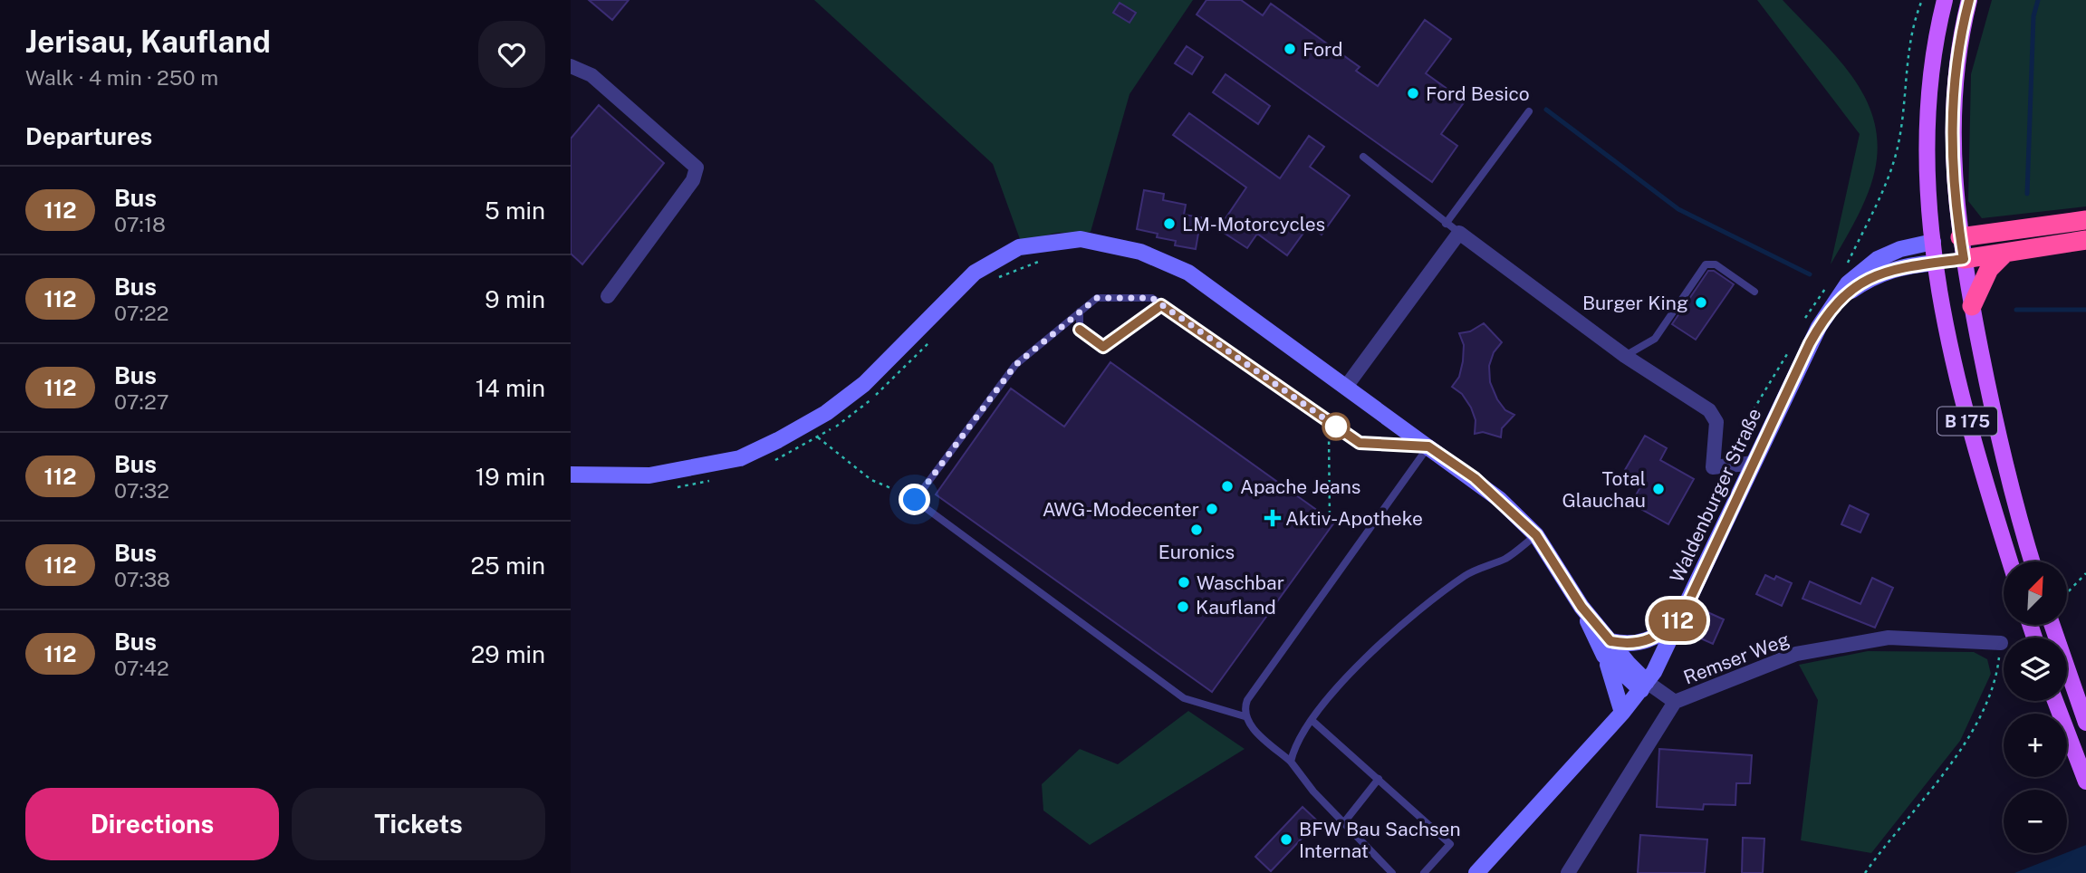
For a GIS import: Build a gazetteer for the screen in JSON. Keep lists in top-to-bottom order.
{
  "streets": {
    "main road": ["B 175"],
    "street": ["Waldenburger Straße", "Remser Weg"]
  },
  "crossings": [
    ["B 175", "Waldenburger Straße"],
    ["Waldenburger Straße", "Remser Weg"]
  ],
  "places": {
    "other": [
      "Ford",
      "Ford Besico",
      "LM-Motorcycles",
      "Burger King",
      "Apache Jeans",
      "Total Glauchau",
      "AWG-Modecenter",
      "Euronics",
      "Waschbar",
      "Kaufland",
      "BFW Bau Sachsen Internat"
    ],
    "health": ["Aktiv-Apotheke"]
  },
  "lines": ["bus line 112"],
  "north": "top right",
  "page": {
    "heading": [
      ["Jerisau, Kaufland", "Walk · 4 min · 250 m"],
      "Departures"
    ],
    "on_map": "112",
    "list": [
      {
        "mark": "112",
        "name": "Bus",
        "note": "07:18",
        "value": "5 min"
      },
      {
        "mark": "112",
        "name": "Bus",
        "note": "07:22",
        "value": "9 min"
      },
      {
        "mark": "112",
        "name": "Bus",
        "note": "07:27",
        "value": "14 min"
      },
      {
        "mark": "112",
        "name": "Bus",
        "note": "07:32",
        "value": "19 min"
      },
      {
        "mark": "112",
        "name": "Bus",
        "note": "07:38",
        "value": "25 min"
      },
      {
        "mark": "112",
        "name": "Bus",
        "note": "07:42",
        "value": "29 min"
      }
    ],
    "map_buttons": ["+", "−"],
    "buttons": ["Directions", "Tickets"]
  }
}
